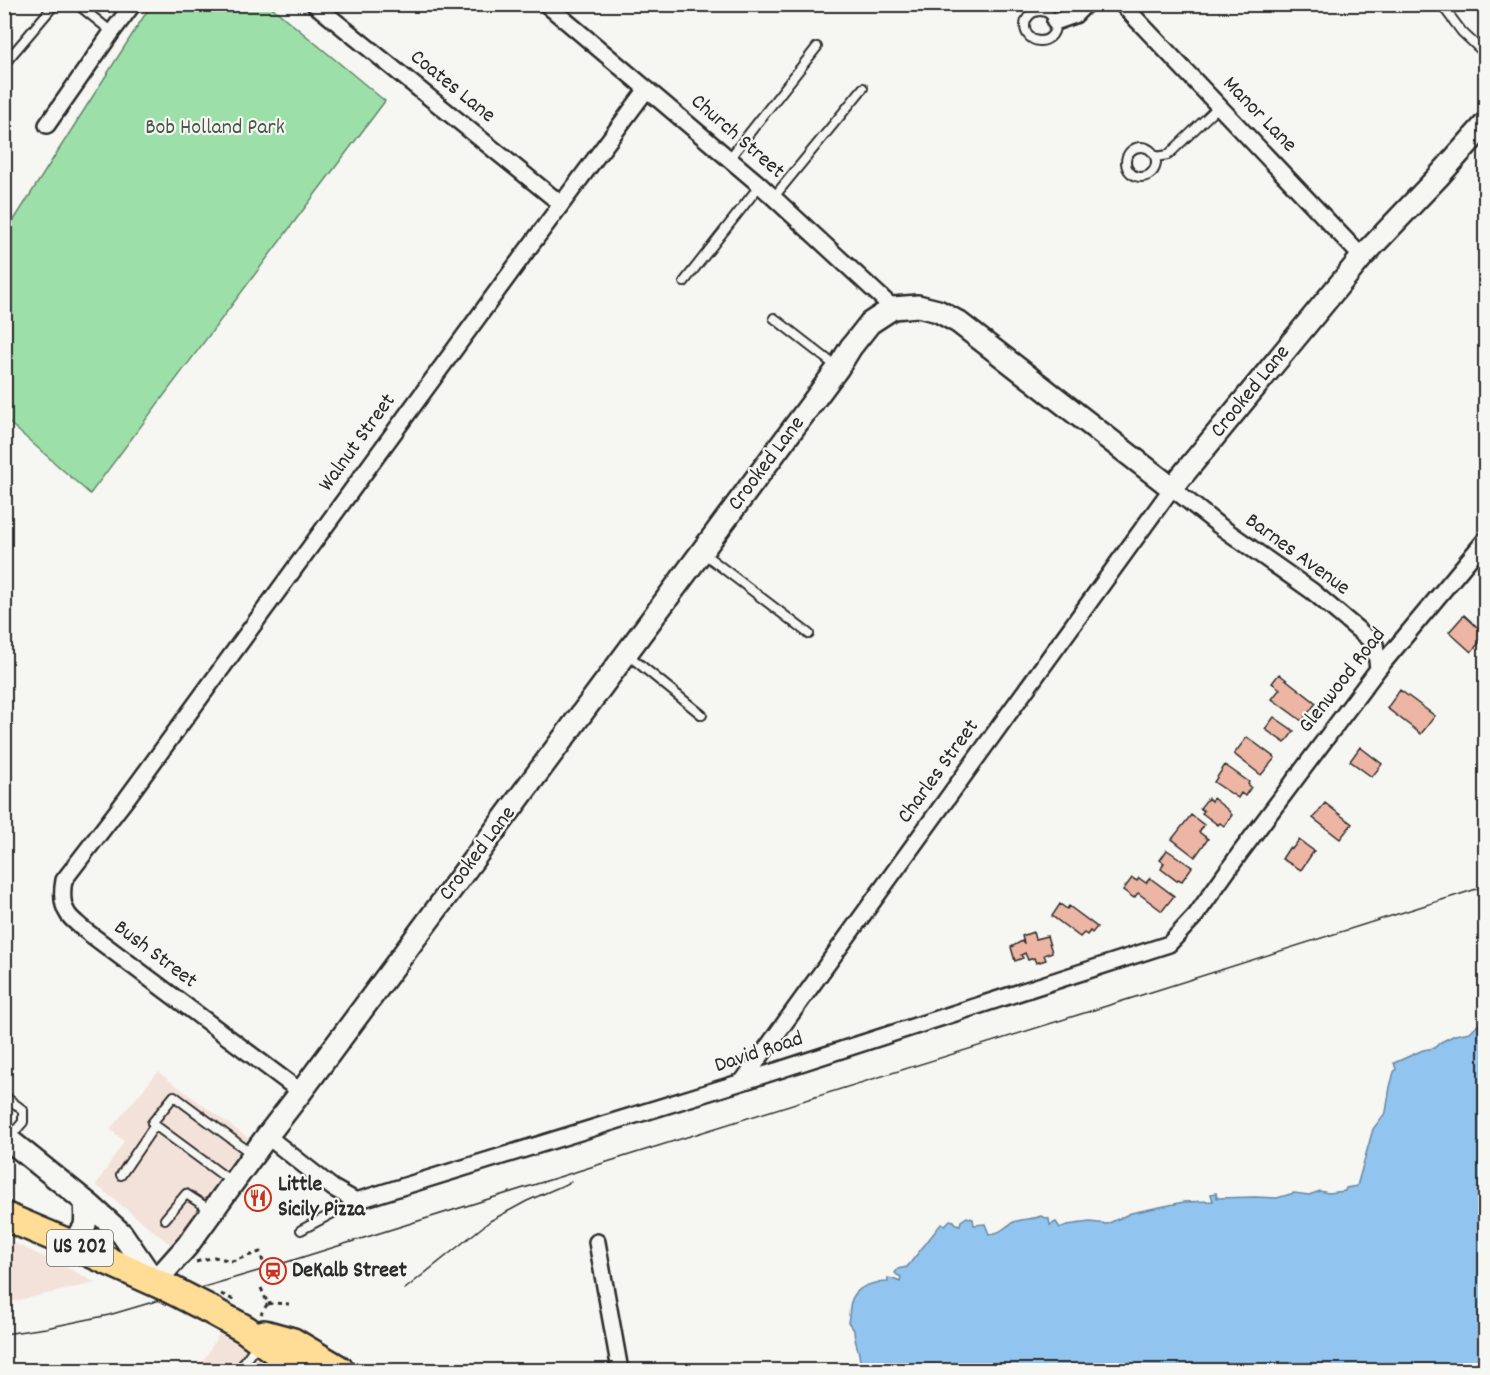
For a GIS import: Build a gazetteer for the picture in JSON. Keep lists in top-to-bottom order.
{
  "streets": {
    "highway": ["US 202"],
    "street": [
      "Coates Lane",
      "Manor Lane",
      "Church Street",
      "Crooked Lane",
      "Walnut Street",
      "Barnes Avenue",
      "Glenwood Road",
      "Charles Street",
      "Bush Street",
      "David Road"
    ]
  },
  "crossings": [
    ["Coates Lane", "Walnut Street"],
    ["Manor Lane", "Crooked Lane"],
    ["Church Street", "Crooked Lane"],
    ["Church Street", "Walnut Street"],
    ["Crooked Lane", "Barnes Avenue"],
    ["Crooked Lane", "Charles Street"],
    ["Crooked Lane", "Bush Street"],
    ["Crooked Lane", "US 202"],
    ["Walnut Street", "Bush Street"],
    ["Barnes Avenue", "Glenwood Road"],
    ["Barnes Avenue", "Charles Street"],
    ["Glenwood Road", "David Road"],
    ["Charles Street", "David Road"]
  ],
  "parks": ["Bob Holland Park"],
  "places": {
    "restaurant": ["Little Sicily Pizza"],
    "station": ["DeKalb Street"]
  }
}
